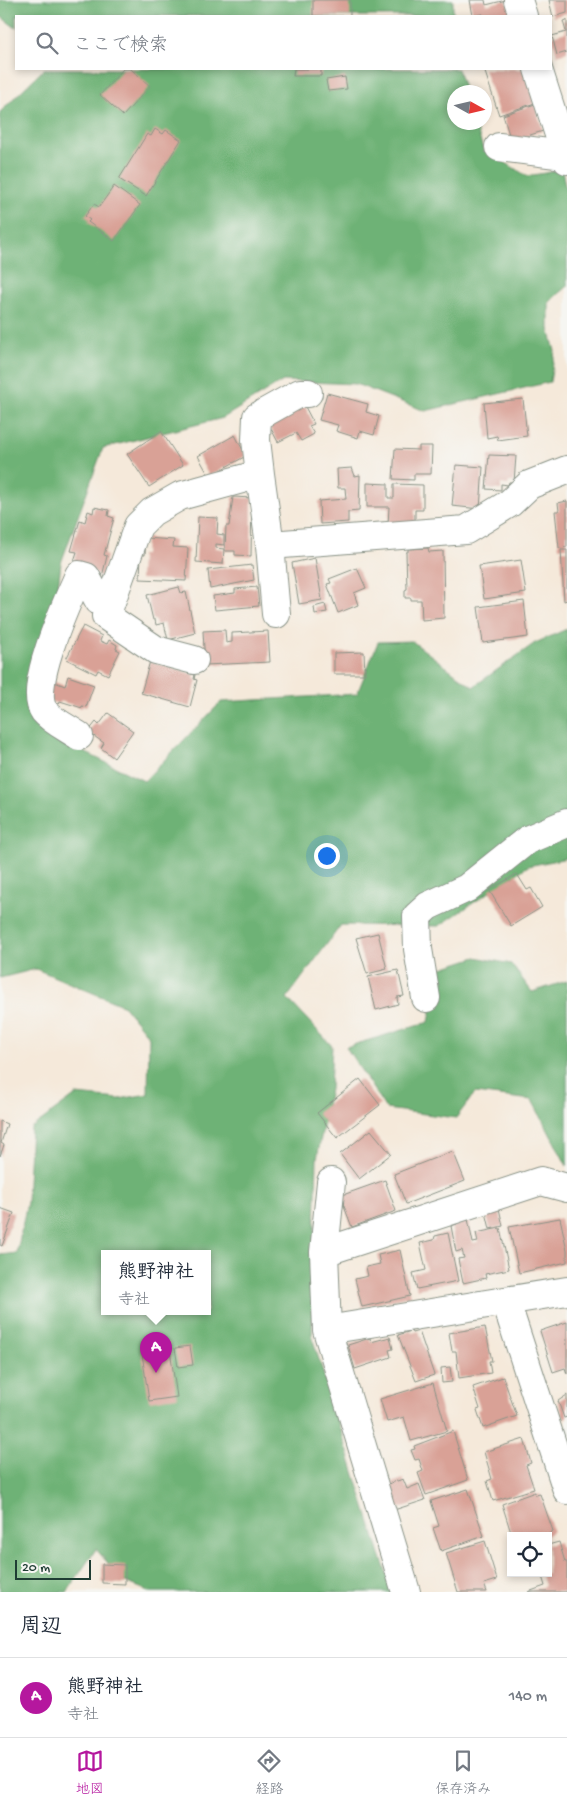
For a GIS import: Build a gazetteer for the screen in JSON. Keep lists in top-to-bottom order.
{
  "scale_bar": "20 m",
  "north": "right",
  "page": {
    "search": "ここで検索",
    "popup": ["熊野神社", "寺社"],
    "pins": "A",
    "scale": "20 m",
    "heading": "周辺",
    "list": [
      {
        "mark": "A",
        "name": "熊野神社",
        "note": "寺社",
        "value": "140 m"
      }
    ],
    "nav": ["地図", "経路", "保存済み"]
  }
}
